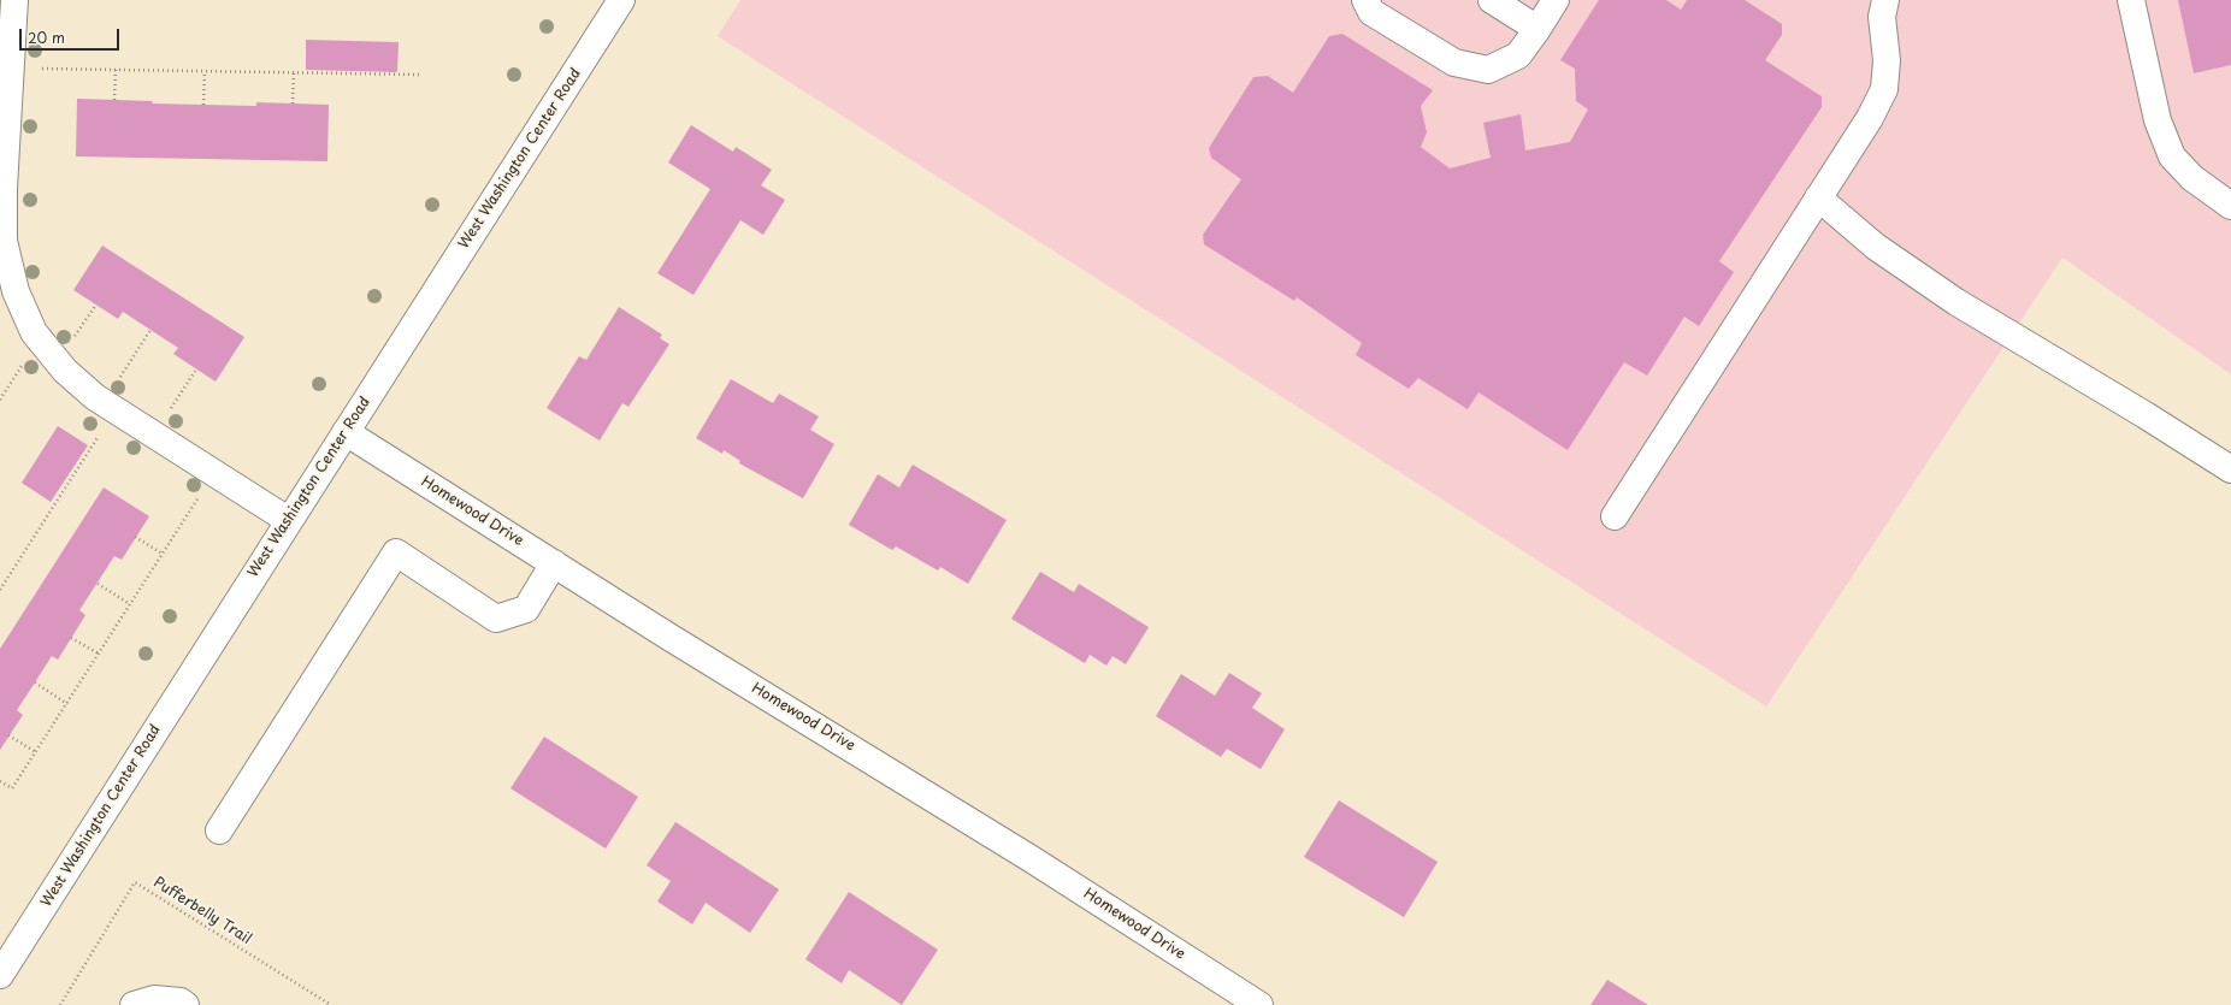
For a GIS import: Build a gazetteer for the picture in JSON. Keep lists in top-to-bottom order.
{
  "streets": {
    "street": ["West Washington Center Road", "Homewood Drive"],
    "path": ["Pufferbelly Trail"]
  },
  "crossings": [
    ["West Washington Center Road", "Homewood Drive"]
  ],
  "scale_bar": "20 m"
}
